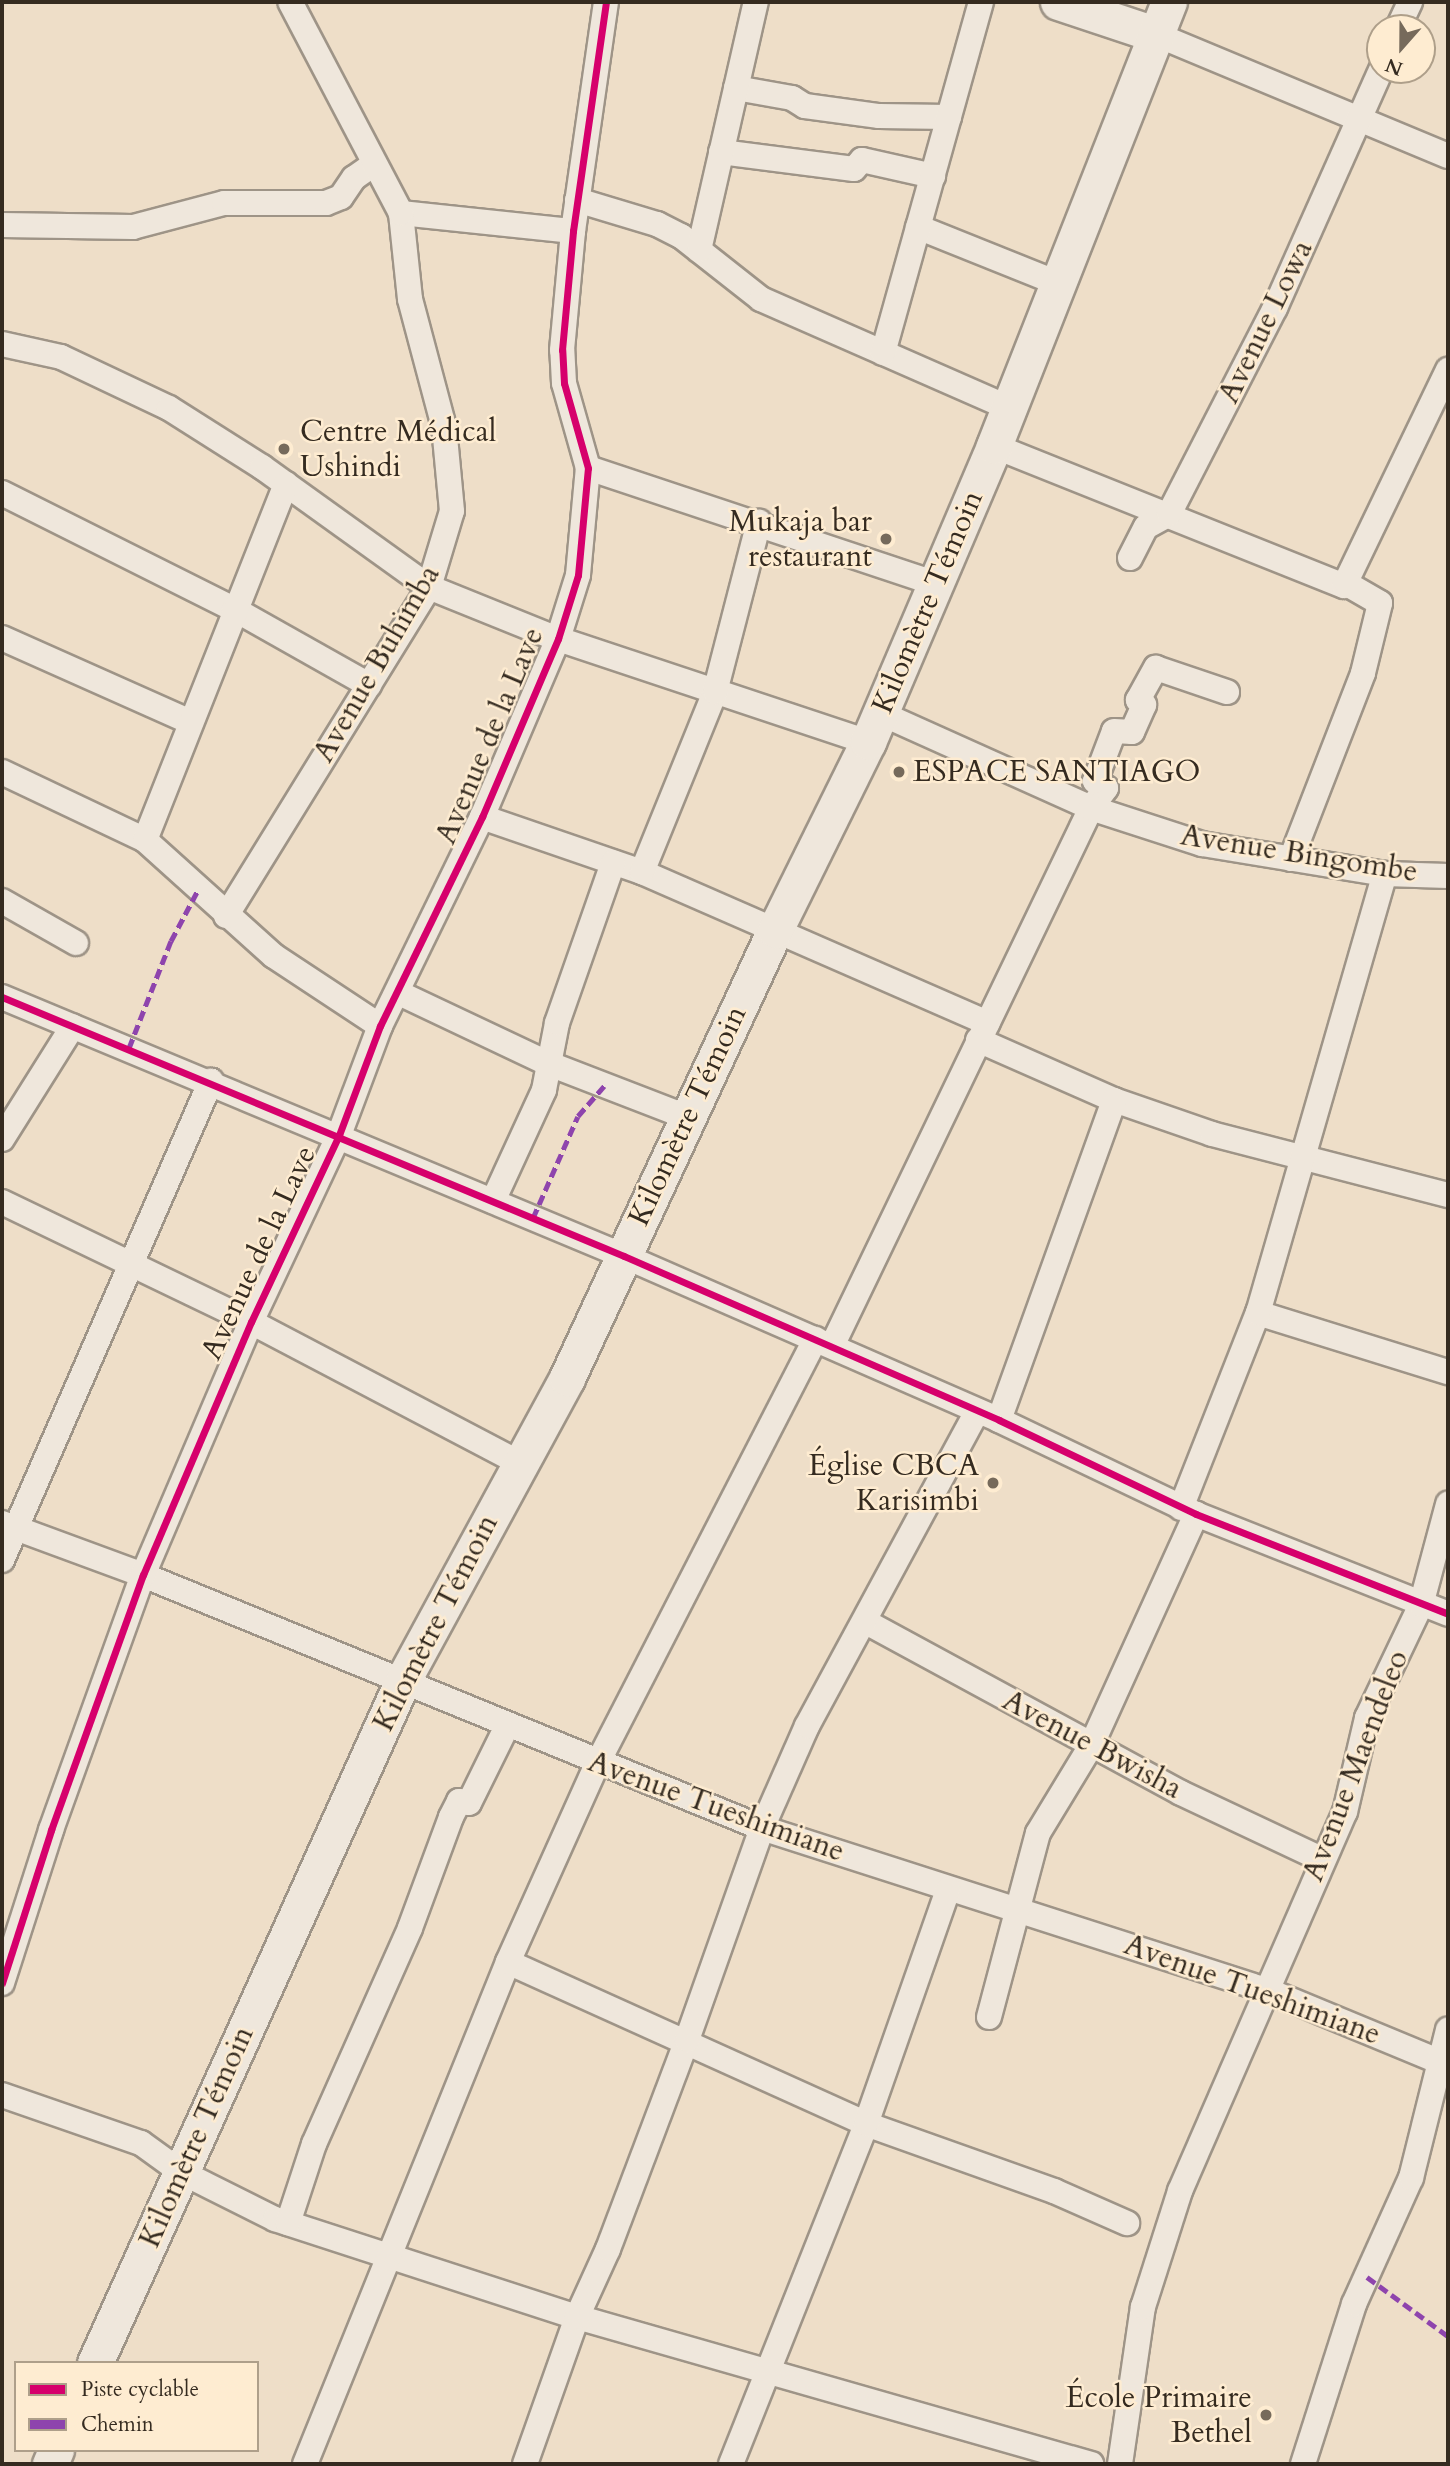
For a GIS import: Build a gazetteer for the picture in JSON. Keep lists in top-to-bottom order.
{
  "streets": {
    "main road": ["Kilomètre Témoin"],
    "street": [
      "Avenue Lowa",
      "Avenue Buhimba",
      "Avenue de la Lave",
      "Avenue Bingombe",
      "Avenue Bwisha",
      "Avenue Maendeleo",
      "Avenue Tueshimiane"
    ]
  },
  "crossings": [
    ["Kilomètre Témoin", "Avenue Bingombe"],
    ["Kilomètre Témoin", "Avenue Tueshimiane"],
    ["Avenue Buhimba", "Avenue Bingombe"],
    ["Avenue de la Lave", "Avenue Bingombe"],
    ["Avenue de la Lave", "Avenue Tueshimiane"],
    ["Avenue Bwisha", "Avenue Maendeleo"],
    ["Avenue Maendeleo", "Avenue Tueshimiane"]
  ],
  "places": [
    "Centre Médical Ushindi",
    "Mukaja bar restaurant",
    "ESPACE SANTIAGO",
    "Église CBCA Karisimbi",
    "École Primaire Bethel"
  ],
  "legend": ["Piste cyclable", "Chemin"],
  "north": "bottom"
}
